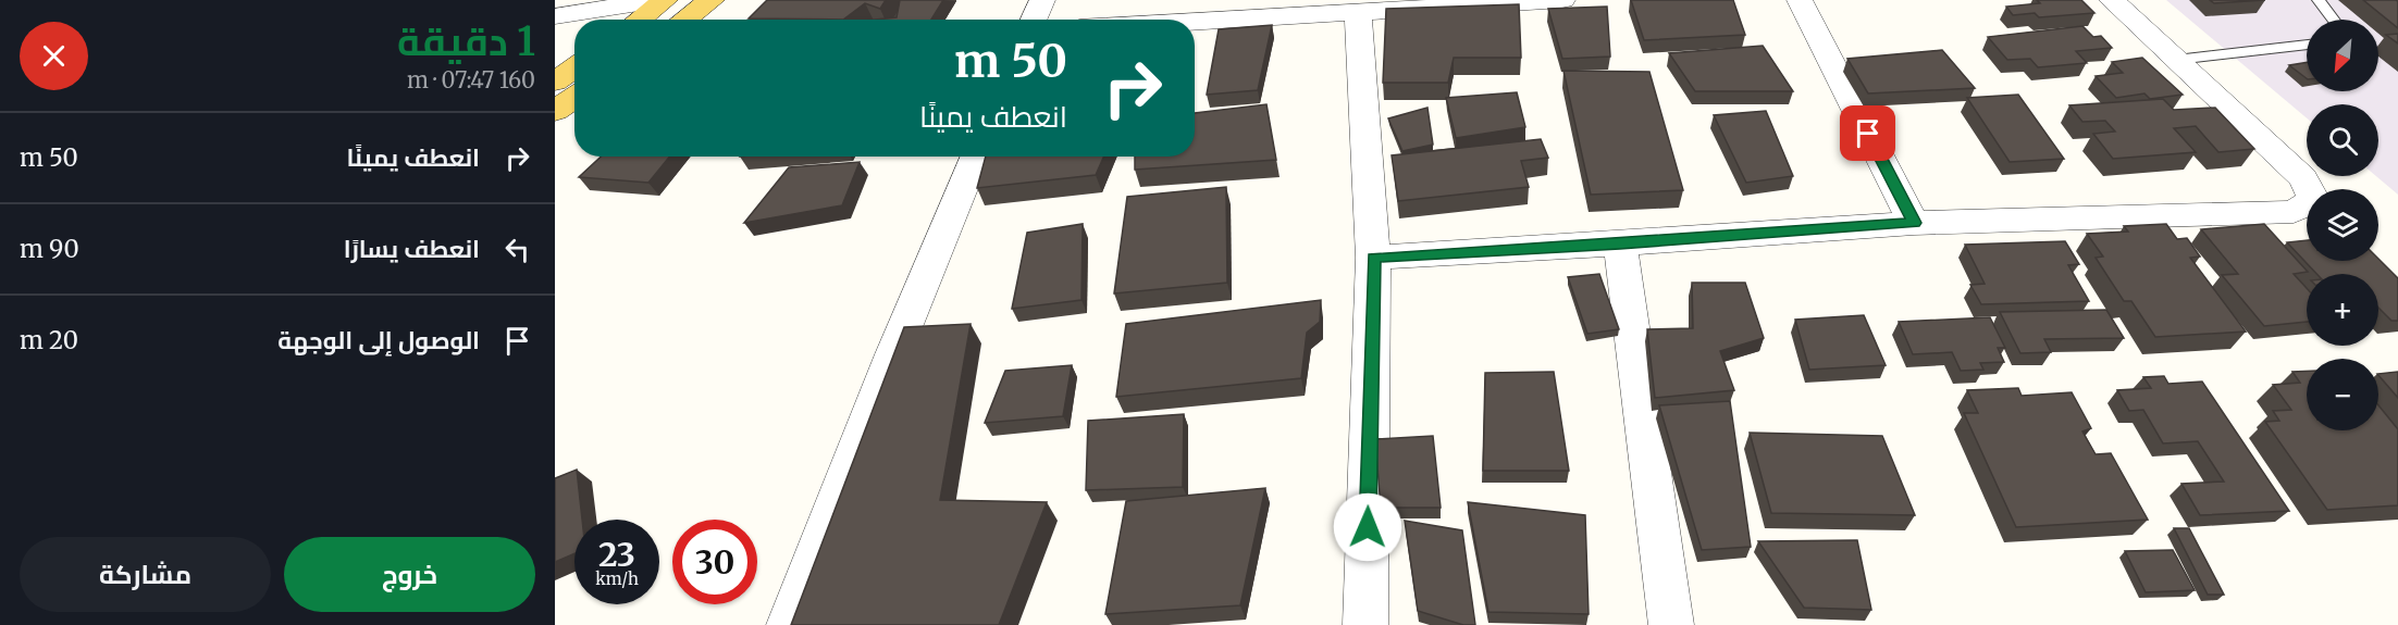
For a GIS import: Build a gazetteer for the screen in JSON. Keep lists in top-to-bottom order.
{
  "north": "bottom left",
  "page": {
    "heading": ["1 دقيقة", "160 m · 07:47"],
    "map_buttons": ["+", "−"],
    "turn": ["50 m", "انعطف يمينًا"],
    "list": [
      {
        "name": "انعطف يمينًا",
        "value": "50 m"
      },
      {
        "name": "انعطف يسارًا",
        "value": "90 m"
      },
      {
        "name": "الوصول إلى الوجهة",
        "value": "20 m"
      }
    ],
    "speed": "23 km/h",
    "limit": "30",
    "buttons": ["خروج", "مشاركة"]
  }
}
